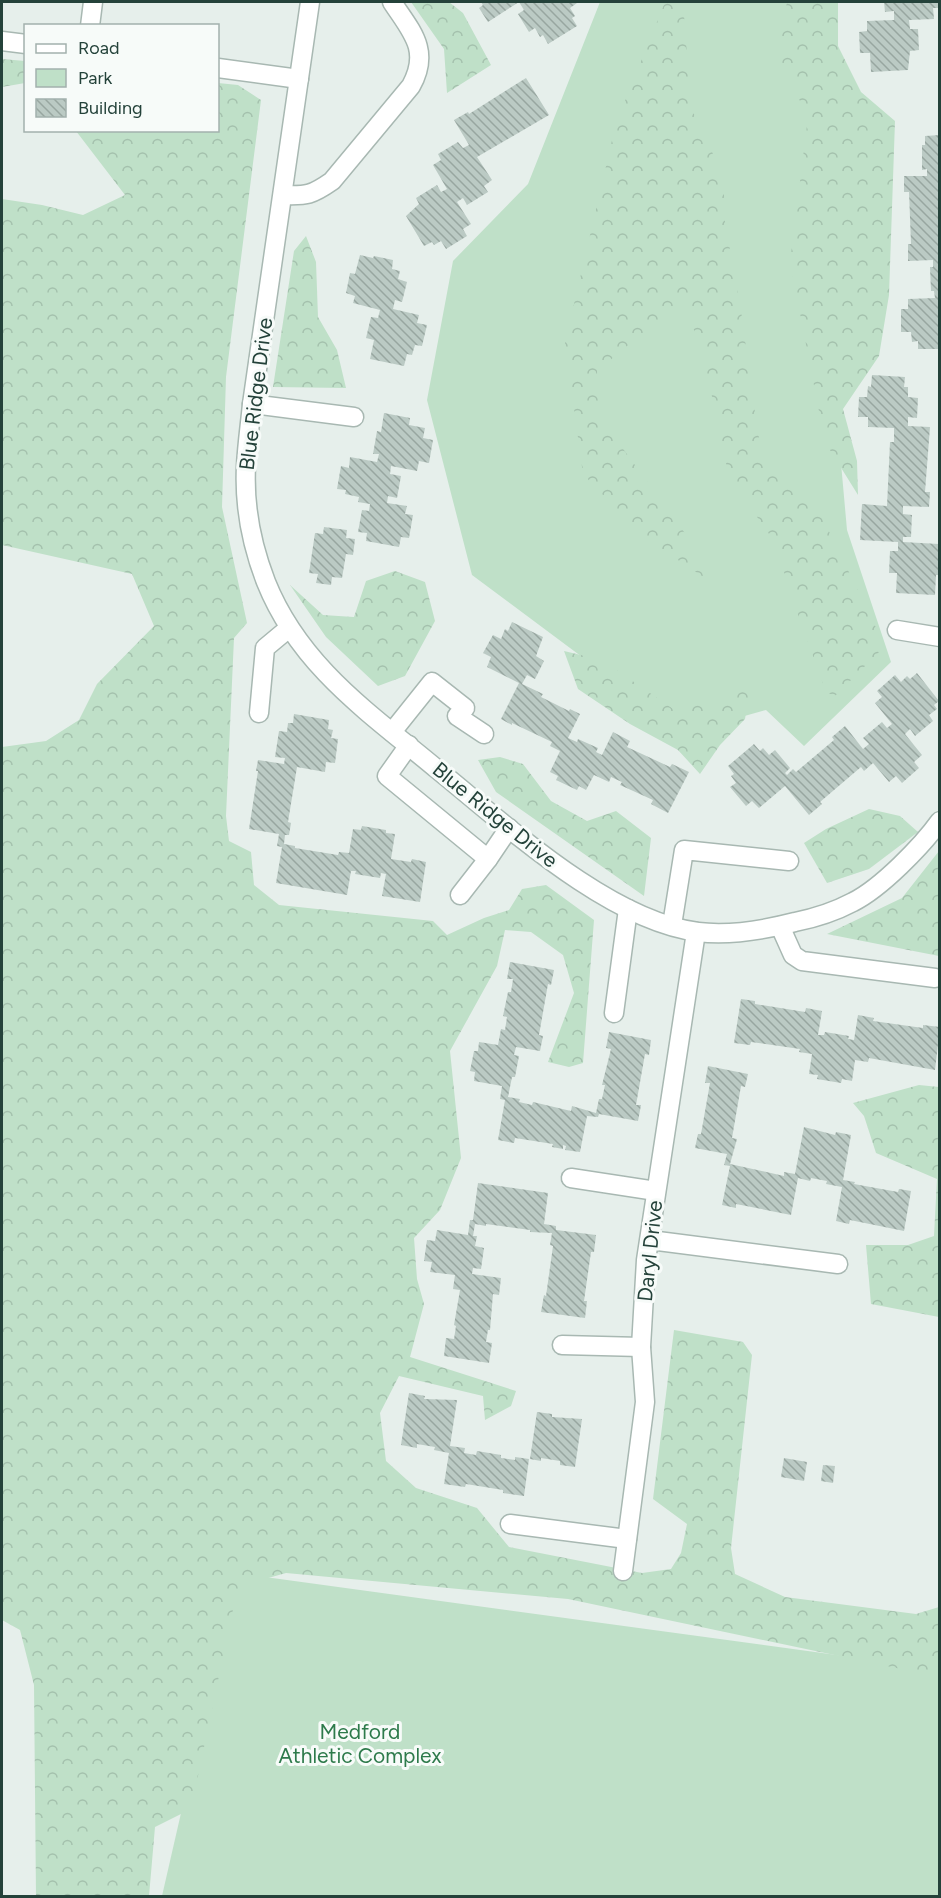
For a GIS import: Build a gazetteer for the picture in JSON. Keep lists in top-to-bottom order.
{
  "streets": {
    "street": ["Blue Ridge Drive", "Daryl Drive"]
  },
  "crossings": [
    ["Blue Ridge Drive", "Daryl Drive"]
  ],
  "parks": ["Medford Athletic Complex"],
  "legend": ["Road", "Park", "Building"]
}
